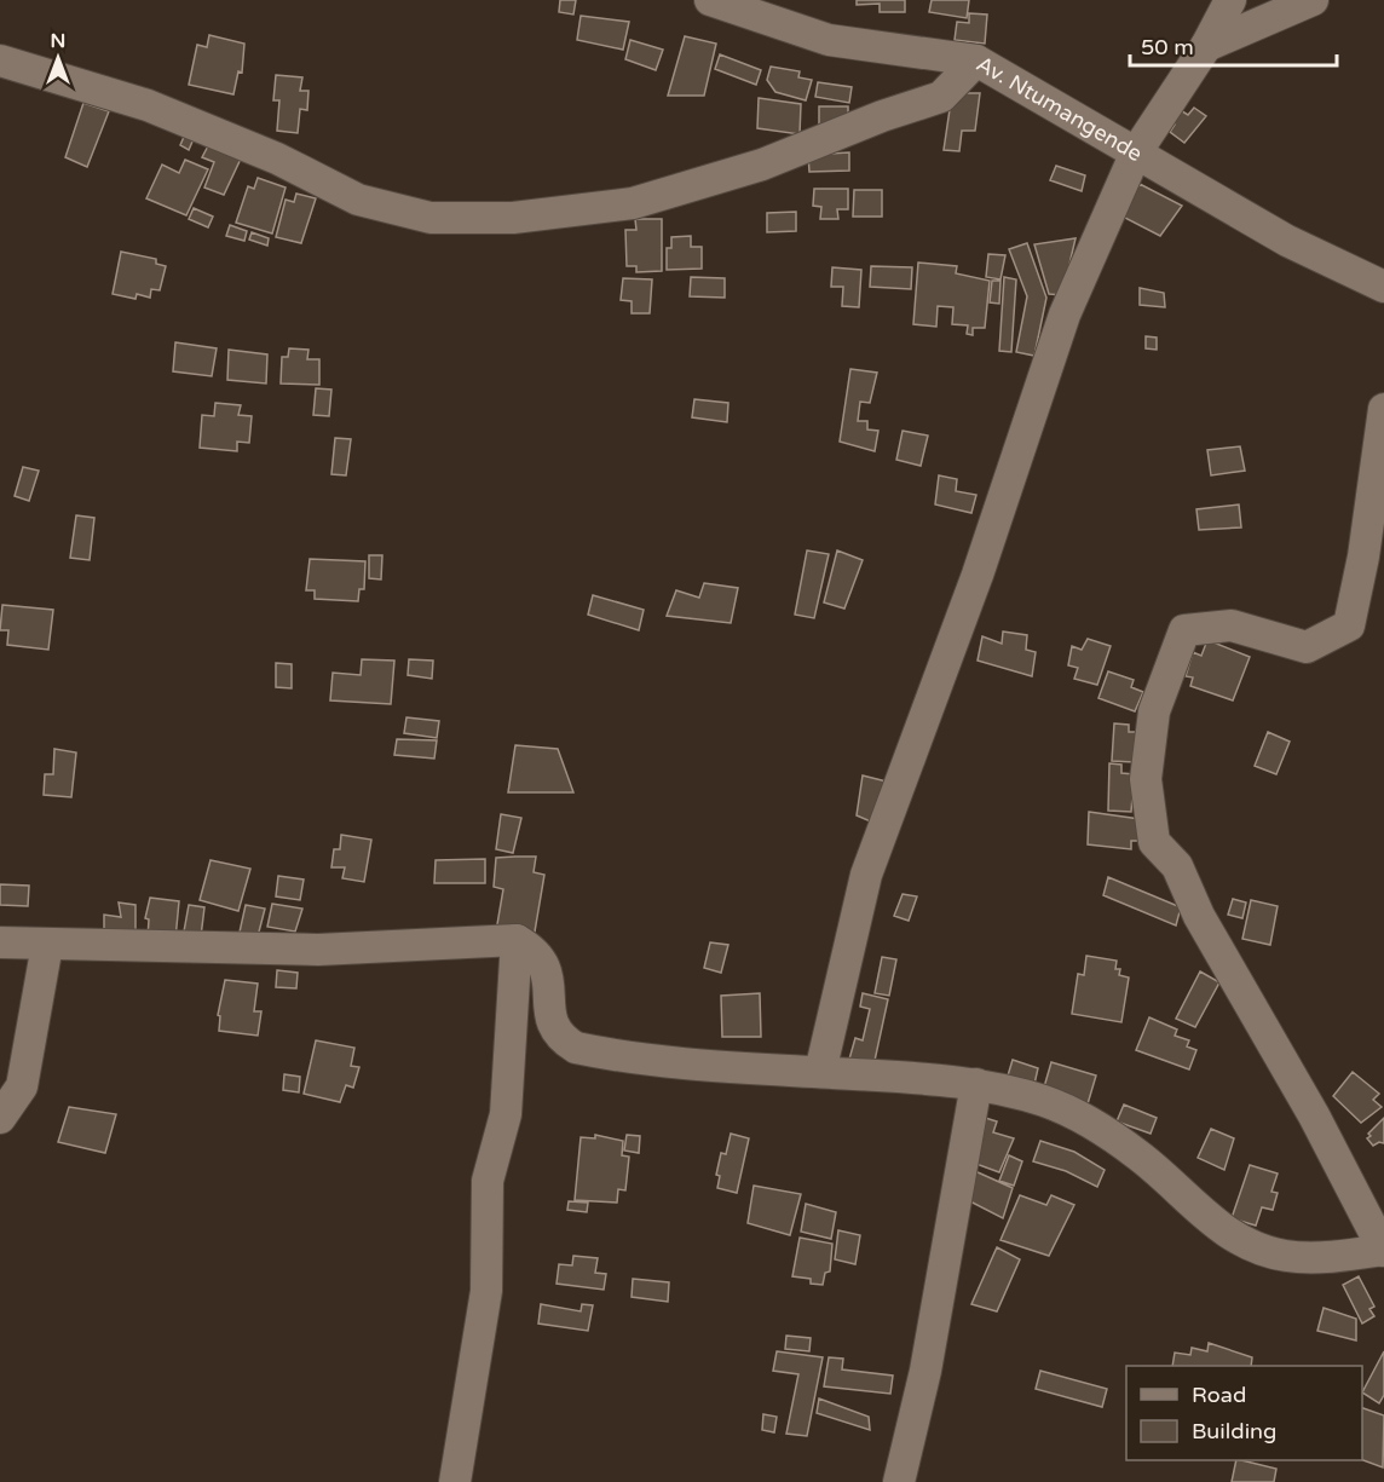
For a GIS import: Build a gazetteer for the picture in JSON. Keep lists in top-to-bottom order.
{
  "streets": {
    "street": ["Av. Ntumangende"]
  },
  "legend": ["Road", "Building"],
  "scale_bar": "50 m",
  "north": "top"
}
